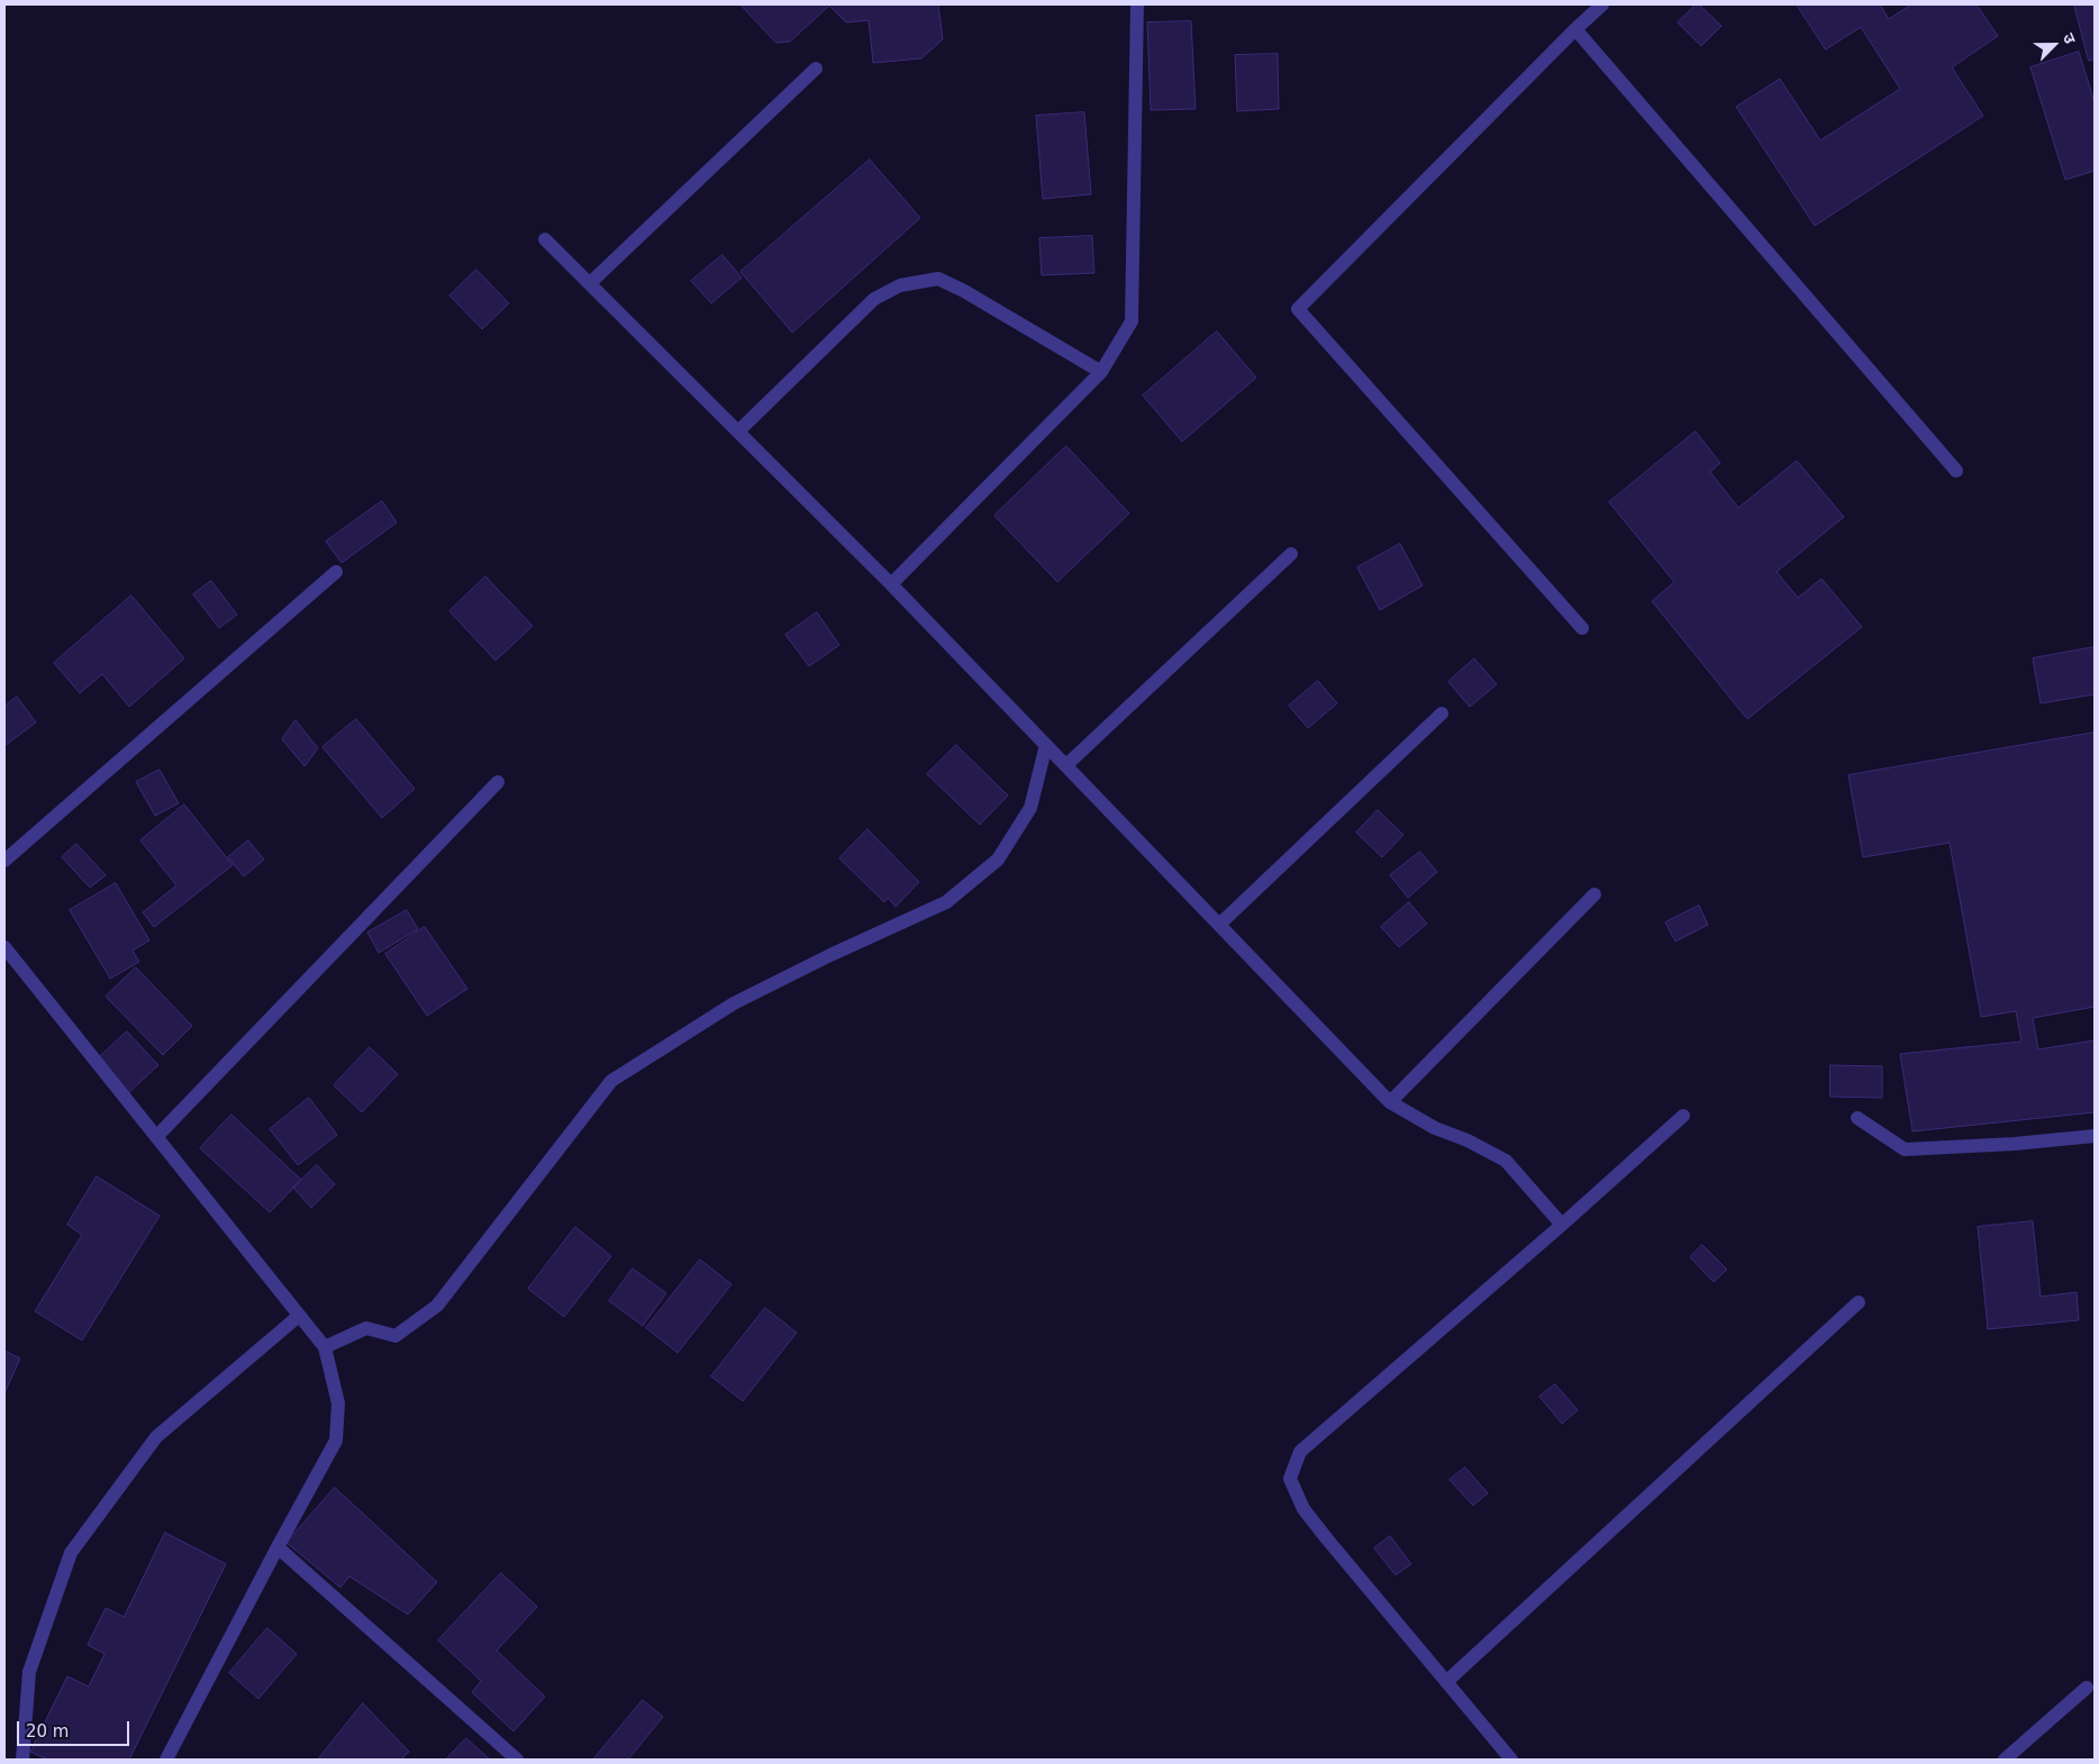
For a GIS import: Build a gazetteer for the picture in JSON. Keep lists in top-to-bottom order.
{
  "scale_bar": "20 m",
  "north": "top right"
}
